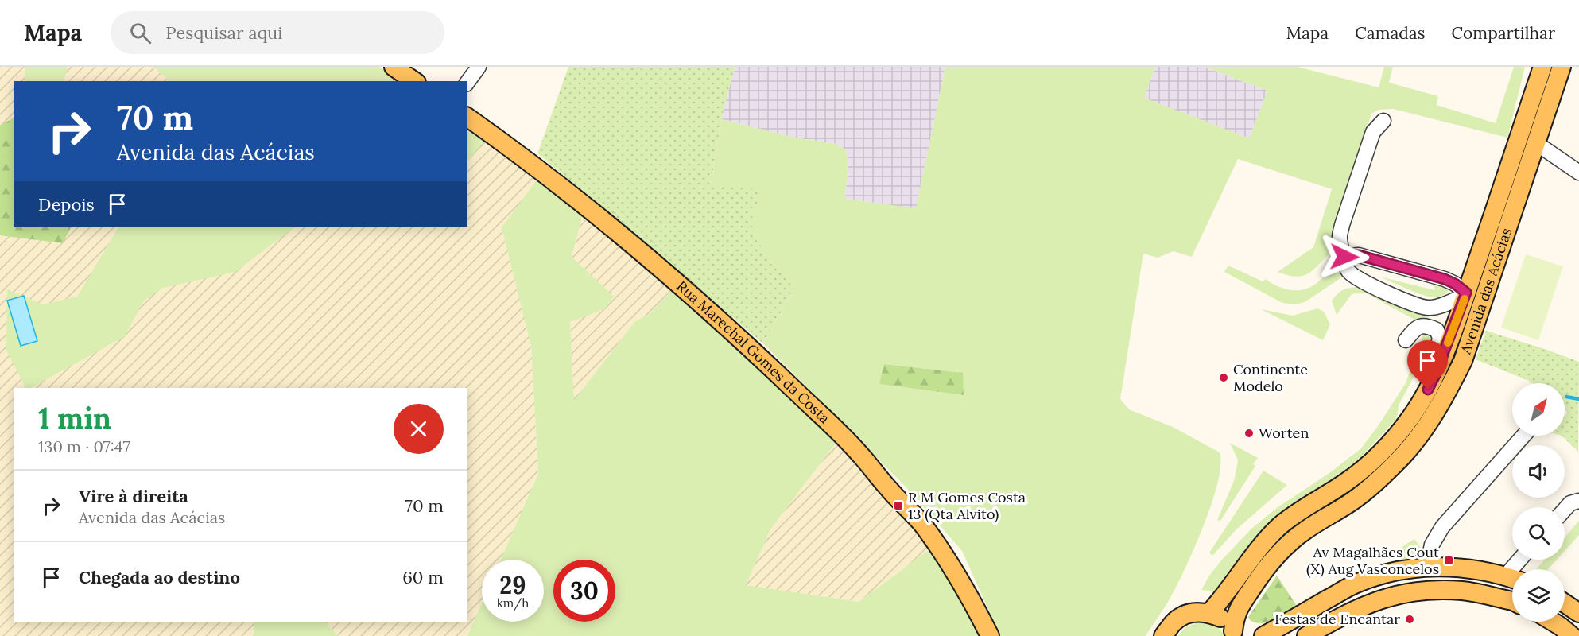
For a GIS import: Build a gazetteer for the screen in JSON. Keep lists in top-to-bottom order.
{
  "streets": {
    "main road": ["Avenida das Acácias", "Rua Marechal Gomes da Costa"]
  },
  "places": {
    "other": ["Continente Modelo", "Worten", "Festas de Encantar"],
    "transit": ["R M Gomes Costa 13 (Qta Alvito)", "Av Magalhães Cout (X) Aug Vasconcelos"]
  },
  "north": "top right",
  "page": {
    "header": "Mapa",
    "search": "Pesquisar aqui",
    "nav": ["Mapa", "Camadas", "Compartilhar"],
    "turn": ["70 m", "Avenida das Acácias"],
    "then": "Depois",
    "heading": ["1 min", "130 m · 07:47"],
    "list": [
      {
        "name": "Vire à direita",
        "note": "Avenida das Acácias",
        "value": "70 m"
      },
      {
        "name": "Chegada ao destino",
        "value": "60 m"
      }
    ],
    "speed": "29 km/h",
    "limit": "30"
  }
}
